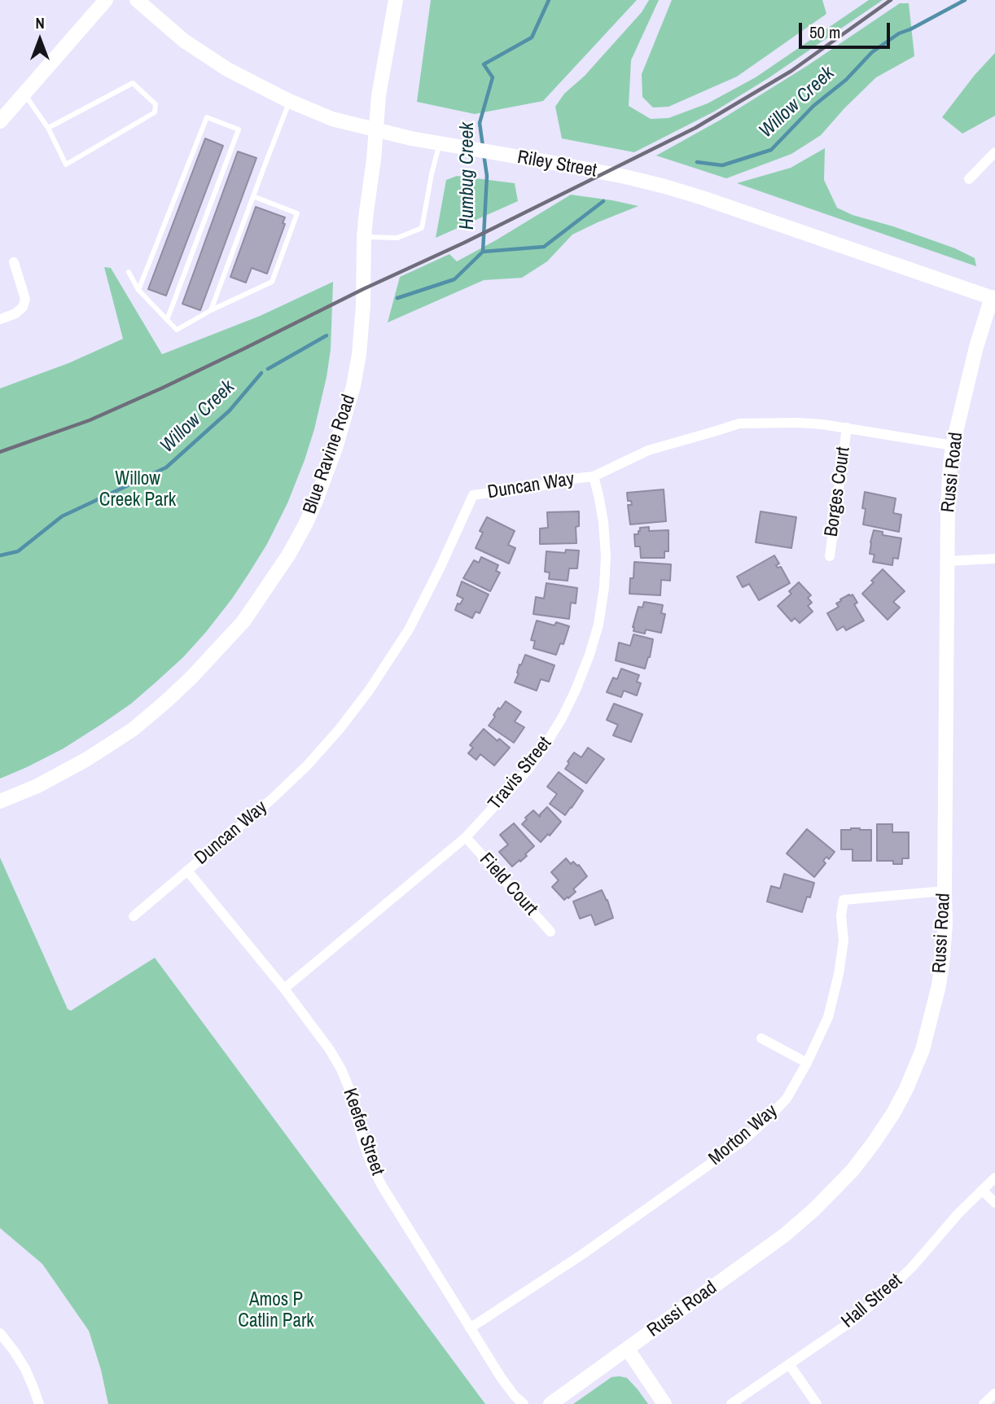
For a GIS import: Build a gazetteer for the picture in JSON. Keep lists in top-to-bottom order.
{
  "streets": {
    "main road": ["Riley Street", "Blue Ravine Road", "Russi Road"],
    "street": [
      "Duncan Way",
      "Borges Court",
      "Travis Street",
      "Field Court",
      "Keefer Street",
      "Morton Way",
      "Hall Street"
    ]
  },
  "crossings": [
    ["Riley Street", "Blue Ravine Road"],
    ["Riley Street", "Russi Road"],
    ["Russi Road", "Duncan Way"],
    ["Russi Road", "Morton Way"],
    ["Duncan Way", "Borges Court"],
    ["Duncan Way", "Travis Street"],
    ["Duncan Way", "Keefer Street"],
    ["Travis Street", "Field Court"],
    ["Travis Street", "Keefer Street"],
    ["Keefer Street", "Morton Way"]
  ],
  "water": ["Willow Creek", "Humbug Creek"],
  "parks": ["Willow Creek Park", "Amos P Catlin Park"],
  "scale_bar": "50 m",
  "north": "top"
}
